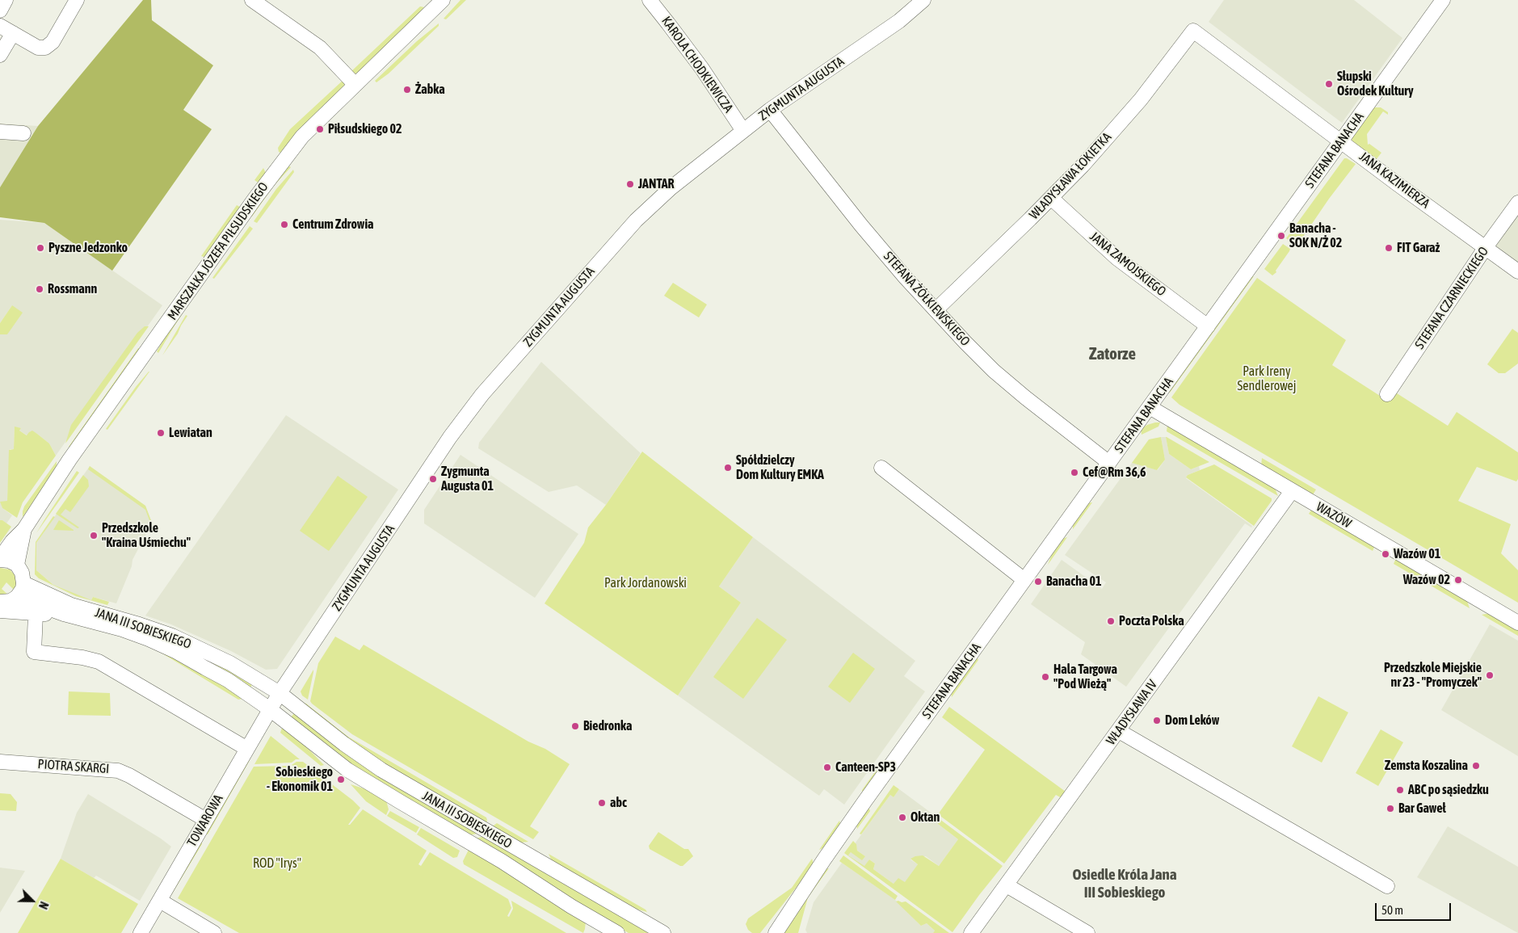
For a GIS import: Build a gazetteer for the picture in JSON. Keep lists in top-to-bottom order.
{
  "streets": {
    "street": [
      "KAROLA CHODKIEWICZA",
      "ZYGMUNTA AUGUSTA",
      "STEFANA BANACHA",
      "WŁADYSŁAWA ŁOKIETKA",
      "JANA KAZIMIERZA",
      "MARSZAŁKA JÓZEFA PIŁSUDSKIEGO",
      "JANA ZAMOJSKIEGO",
      "STEFANA CZARNIECKIEGO",
      "STEFANA ŻÓŁKIEWSKIEGO",
      "WAZÓW",
      "JANA III SOBIESKIEGO",
      "WŁADYSŁAWA IV",
      "PIOTRA SKARGI",
      "TOWAROWA"
    ]
  },
  "crossings": [
    ["KAROLA CHODKIEWICZA", "ZYGMUNTA AUGUSTA"],
    ["ZYGMUNTA AUGUSTA", "STEFANA ŻÓŁKIEWSKIEGO"],
    ["ZYGMUNTA AUGUSTA", "JANA III SOBIESKIEGO"],
    ["STEFANA BANACHA", "JANA KAZIMIERZA"],
    ["STEFANA BANACHA", "JANA ZAMOJSKIEGO"],
    ["STEFANA BANACHA", "STEFANA ŻÓŁKIEWSKIEGO"],
    ["STEFANA BANACHA", "WAZÓW"],
    ["WŁADYSŁAWA ŁOKIETKA", "JANA KAZIMIERZA"],
    ["WŁADYSŁAWA ŁOKIETKA", "JANA ZAMOJSKIEGO"],
    ["WŁADYSŁAWA ŁOKIETKA", "STEFANA ŻÓŁKIEWSKIEGO"],
    ["JANA KAZIMIERZA", "STEFANA CZARNIECKIEGO"],
    ["WAZÓW", "WŁADYSŁAWA IV"],
    ["JANA III SOBIESKIEGO", "TOWAROWA"],
    ["PIOTRA SKARGI", "TOWAROWA"]
  ],
  "districts": ["Zatorze", "Osiedle Króla Jana III Sobieskiego"],
  "parks": ["Park Ireny Sendlerowej", "Park Jordanowski", "ROD \"Irys\""],
  "places": [
    "Słupski Ośrodek Kultury",
    "Żabka",
    "Piłsudskiego 02",
    "JANTAR",
    "Centrum Zdrowia",
    "Banacha - SOK N/Ż 02",
    "Pyszne Jedzonko",
    "FIT Garaż",
    "Rossmann",
    "Lewiatan",
    "Spółdzielczy Dom Kultury EMKA",
    "Cef@Rm 36,6",
    "Zygmunta Augusta 01",
    "Przedszkole \"Kraina Uśmiechu\"",
    "Wazów 01",
    "Wazów 02",
    "Banacha 01",
    "Poczta Polska",
    "Przedszkole Miejskie nr 23 - \"Promyczek\"",
    "Hala Targowa \"Pod Wieżą\"",
    "Dom Leków",
    "Biedronka",
    "Zemsta Koszalina",
    "Canteen-SP3",
    "Sobieskiego - Ekonomik 01",
    "ABC po sąsiedzku",
    "abc",
    "Bar Gaweł",
    "Oktan"
  ],
  "scale_bar": "50 m",
  "north": "bottom right"
}
